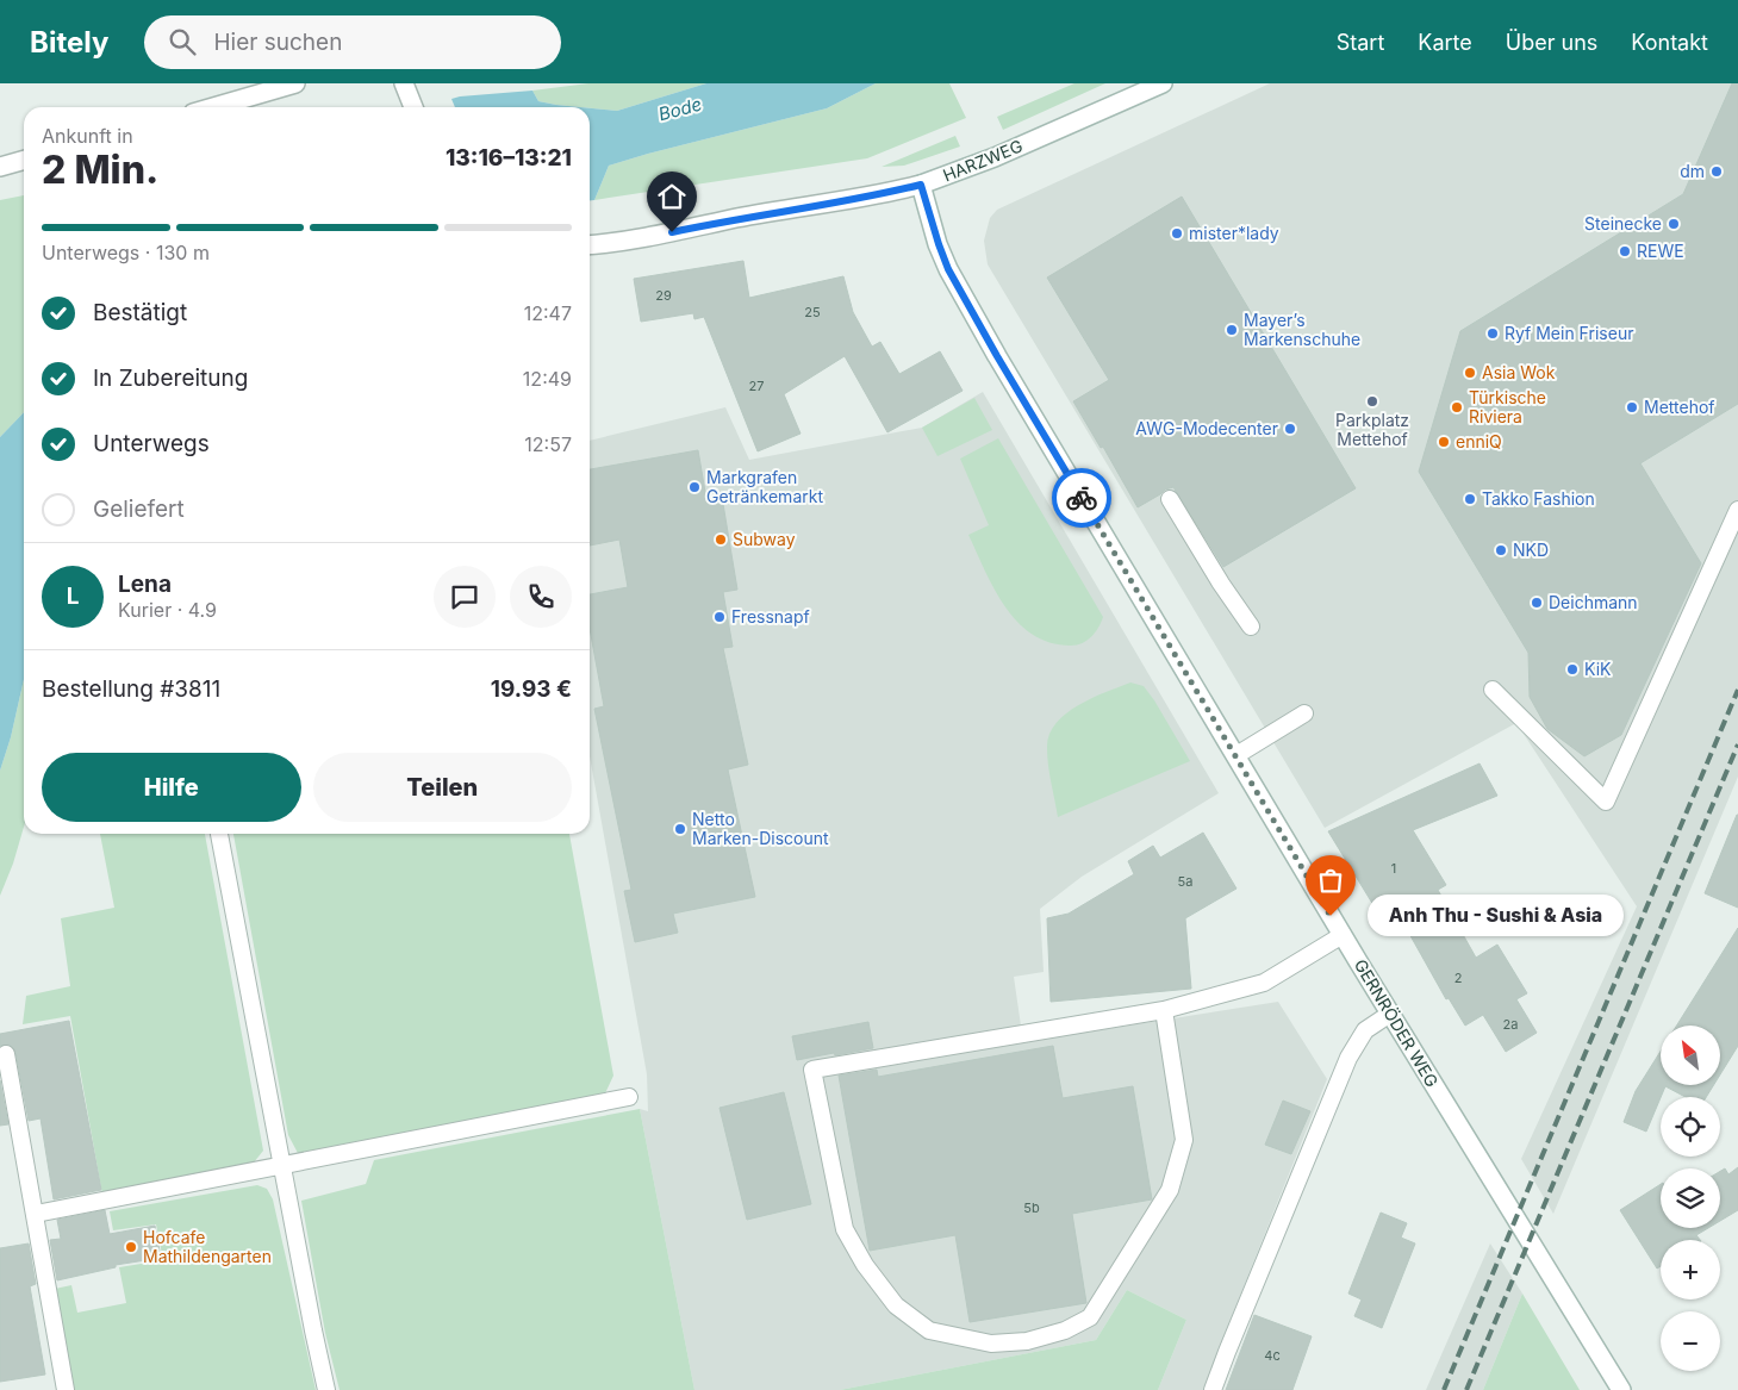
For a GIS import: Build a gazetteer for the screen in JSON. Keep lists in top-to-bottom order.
{
  "streets": {
    "main road": ["HARZWEG", "GERNRÖDER WEG"]
  },
  "crossings": [
    ["HARZWEG", "GERNRÖDER WEG"]
  ],
  "water": ["Bode"],
  "places": [
    "dm",
    "Steinecke",
    "mister*lady",
    "REWE",
    "Mayer’s Markenschuhe",
    "Ryf Mein Friseur",
    "Asia Wok",
    "Parkplatz Mettehof",
    "Türkische Riviera",
    "Mettehof",
    "AWG-Modecenter",
    "enniQ",
    "Markgrafen Getränkemarkt",
    "Takko Fashion",
    "Subway",
    "NKD",
    "Deichmann",
    "Fressnapf",
    "KiK",
    "Netto Marken-Discount",
    "Anh Thu - Sushi & Asia",
    "Hofcafe Mathildengarten"
  ],
  "house_numbers": [
    "29",
    "25",
    "27",
    "1",
    "5a",
    "2",
    "2a",
    "5b",
    "4c"
  ],
  "north": "top left",
  "page": {
    "header": "Bitely",
    "search": "Hier suchen",
    "nav": [
      "Start",
      "Karte",
      "Über uns",
      "Kontakt"
    ],
    "heading": ["2 Min.", "Ankunft in", "13:16–13:21"],
    "panel": [
      "Lena",
      "Kurier · 4.9",
      "Bestellung #3811",
      "19.93 €"
    ],
    "bar": "Unterwegs · 130 m",
    "list": [
      ["Bestätigt", "12:47"],
      ["In Zubereitung", "12:49"],
      ["Unterwegs", "12:57"],
      "Geliefert"
    ],
    "round": "L",
    "buttons": ["Hilfe", "Teilen"],
    "bubble": "Anh Thu - Sushi & Asia",
    "map_buttons": ["+", "−"]
  }
}
